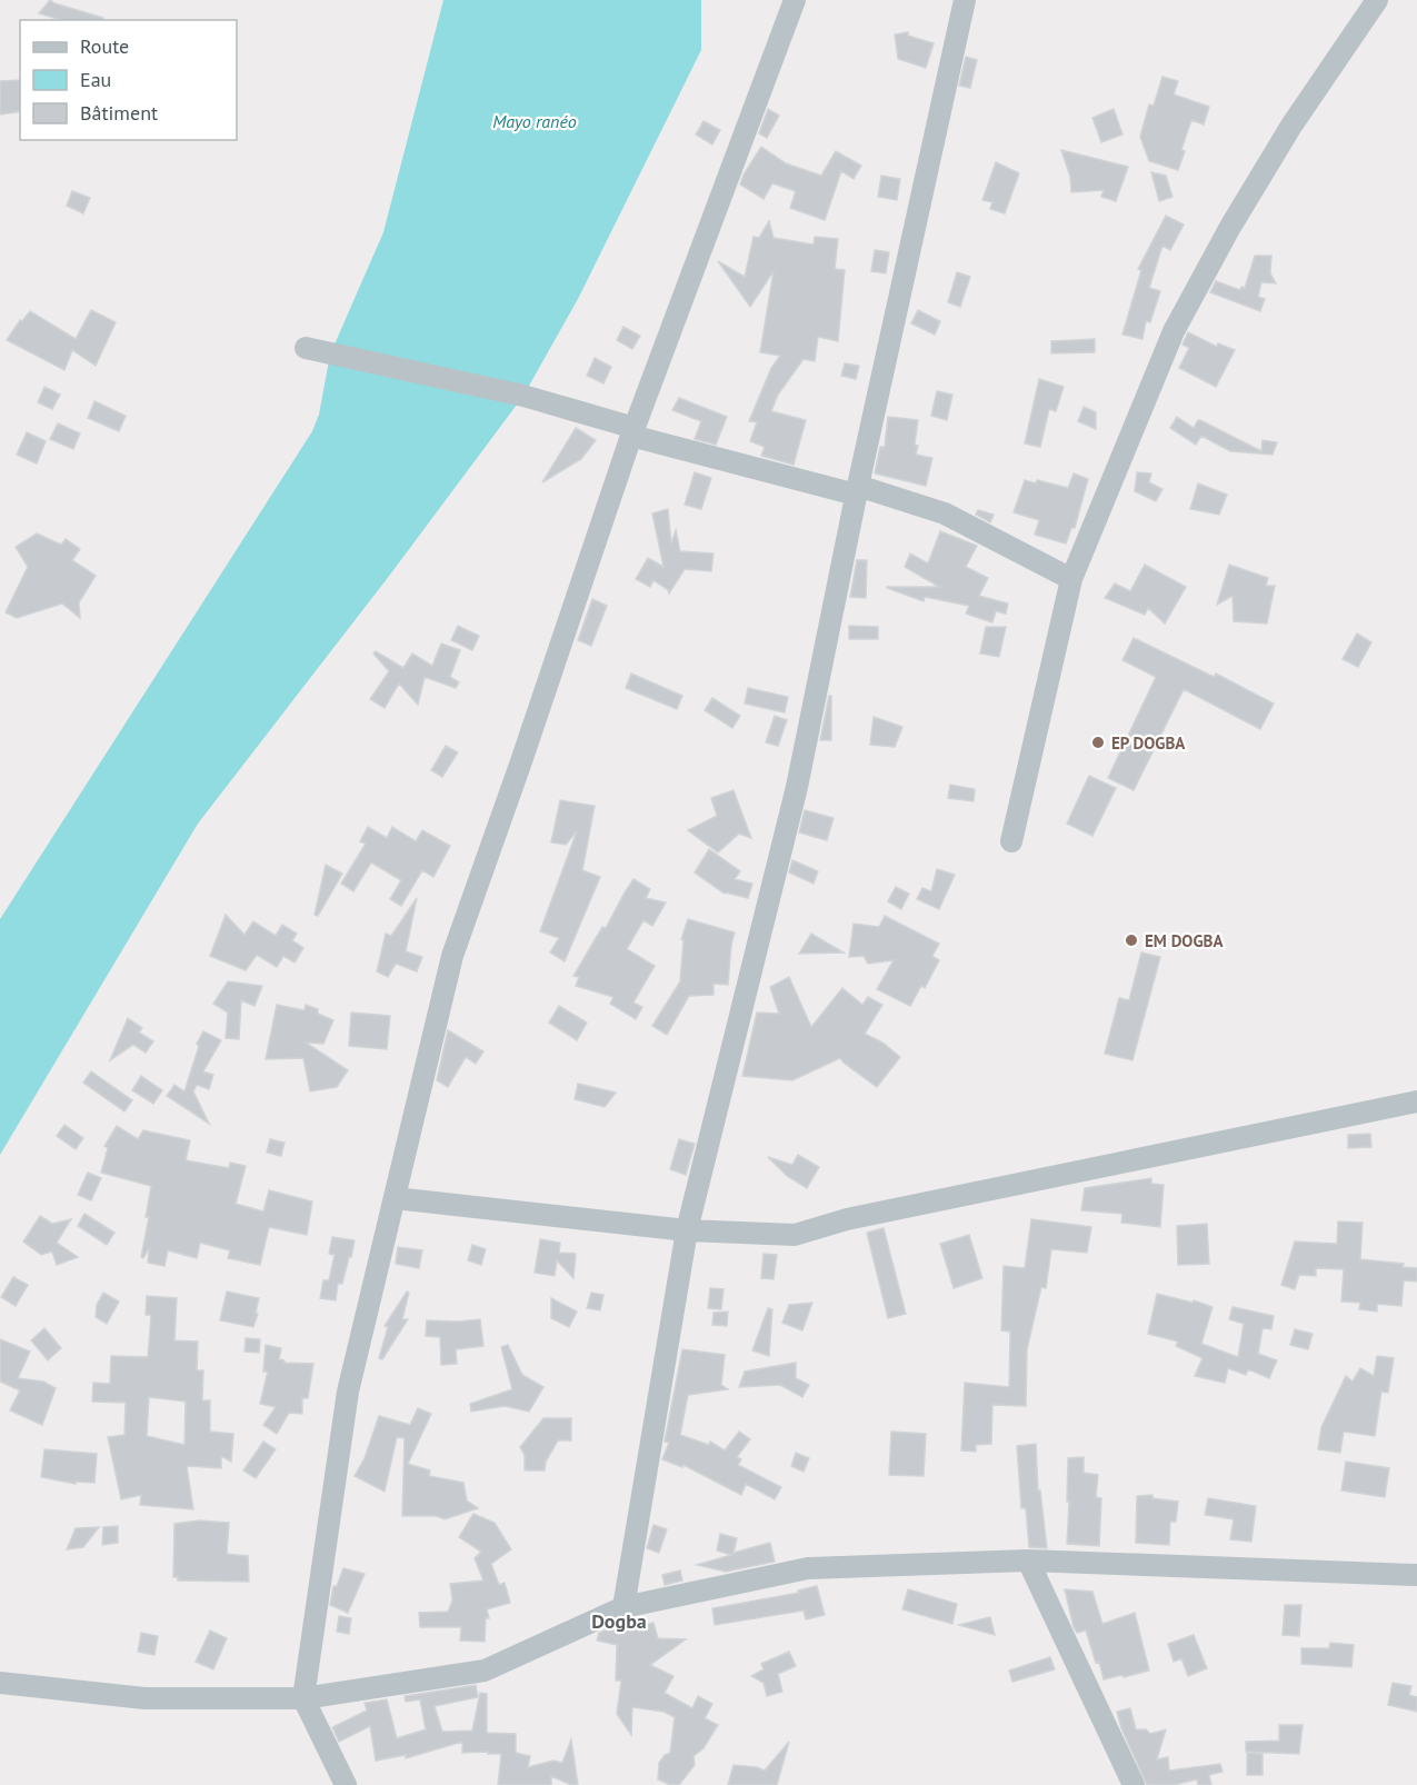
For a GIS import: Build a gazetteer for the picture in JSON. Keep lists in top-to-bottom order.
{
  "districts": ["Dogba"],
  "water": ["Mayo ranéo"],
  "places": ["EP DOGBA", "EM DOGBA"],
  "legend": ["Route", "Eau", "Bâtiment"]
}
